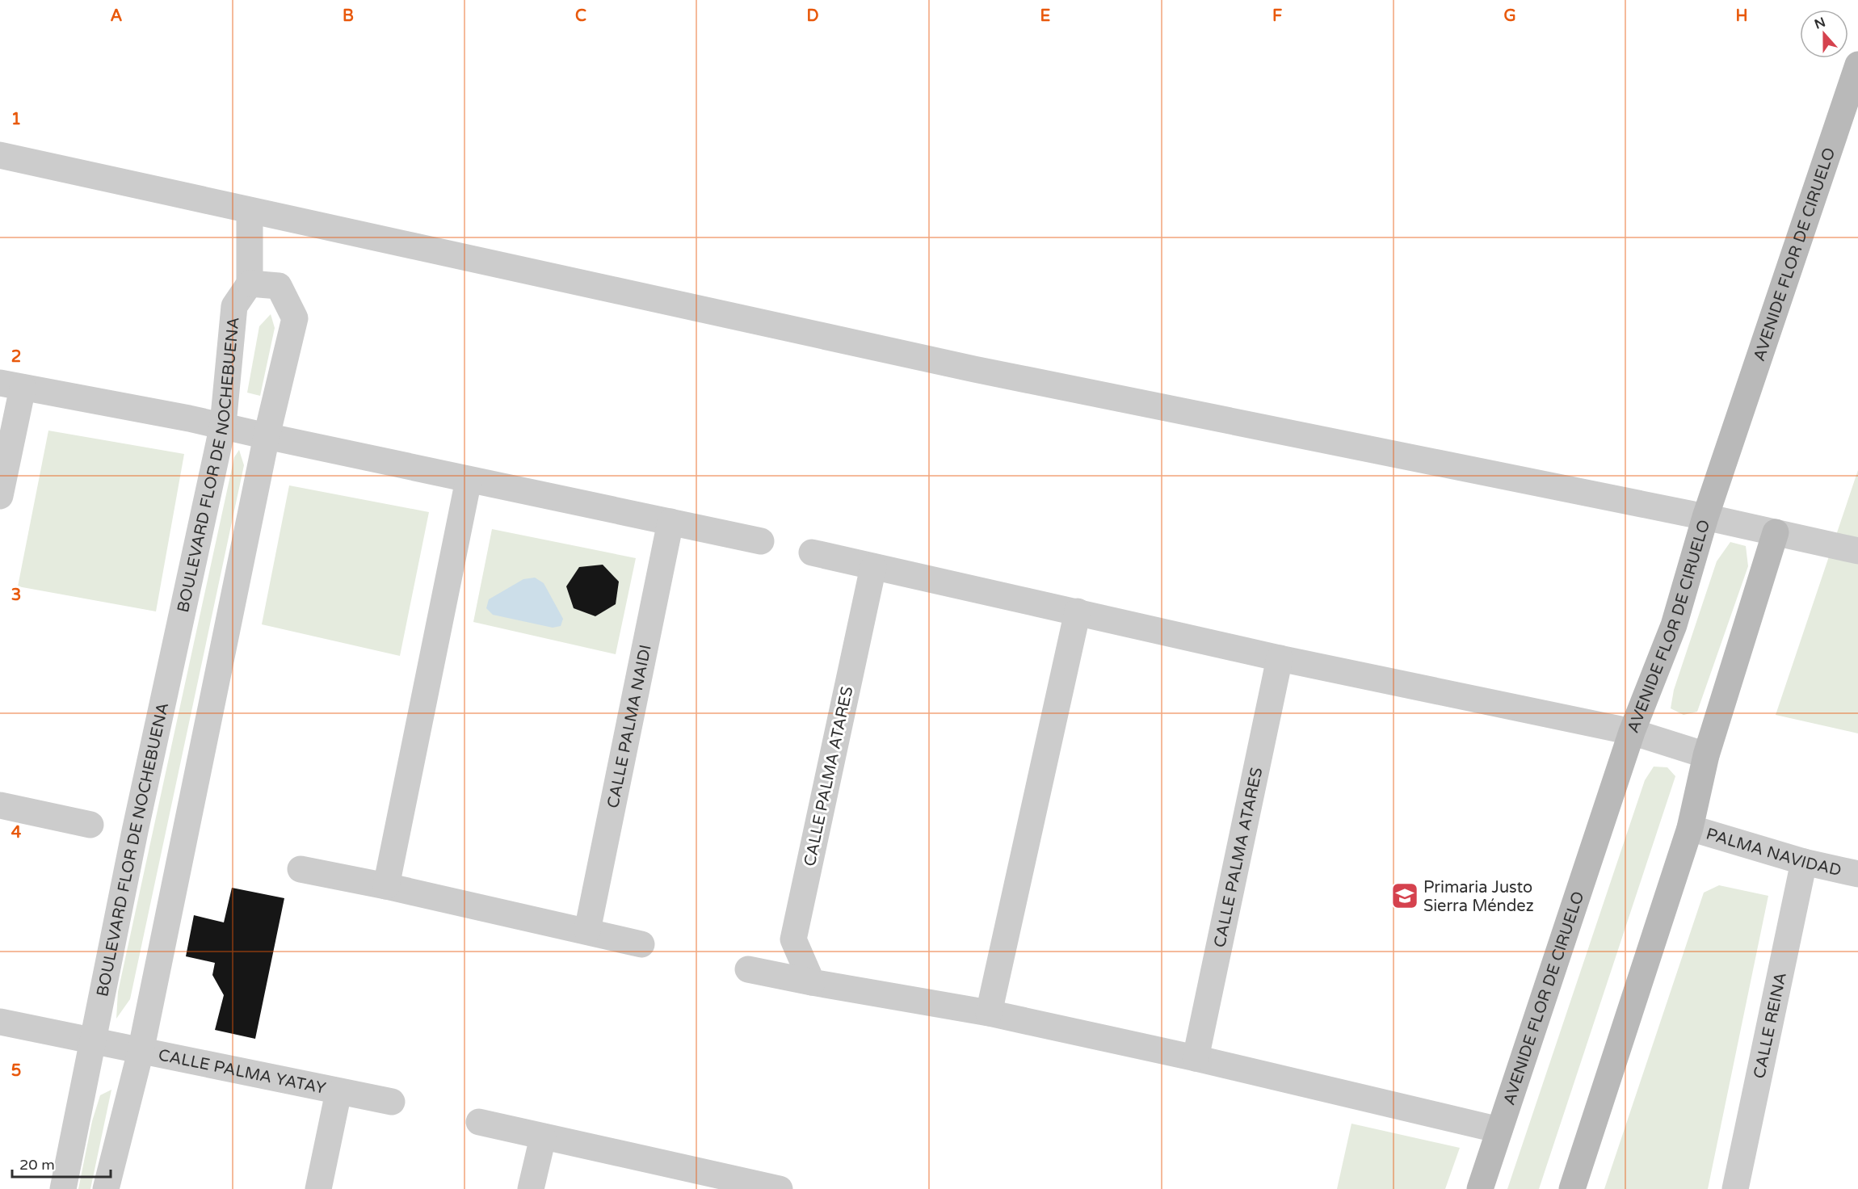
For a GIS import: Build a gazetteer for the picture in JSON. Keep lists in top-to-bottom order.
{
  "streets": {
    "main road": ["AVENIDE FLOR DE CIRUELO"],
    "street": [
      "BOULEVARD FLOR DE NOCHEBUENA",
      "CALLE PALMA NAIDI",
      "CALLE PALMA ATARES",
      "PALMA NAVIDAD",
      "CALLE REINA",
      "CALLE PALMA YATAY"
    ]
  },
  "crossings": [
    ["BOULEVARD FLOR DE NOCHEBUENA", "CALLE PALMA YATAY"],
    ["PALMA NAVIDAD", "CALLE REINA"]
  ],
  "places": {
    "school or university": ["Primaria Justo Sierra Méndez"]
  },
  "scale_bar": "20 m",
  "north": "top",
  "grid": {
    "columns": [
      "A",
      "B",
      "C",
      "D",
      "E",
      "F",
      "G",
      "H"
    ],
    "rows": [
      "1",
      "2",
      "3",
      "4",
      "5"
    ]
  }
}
